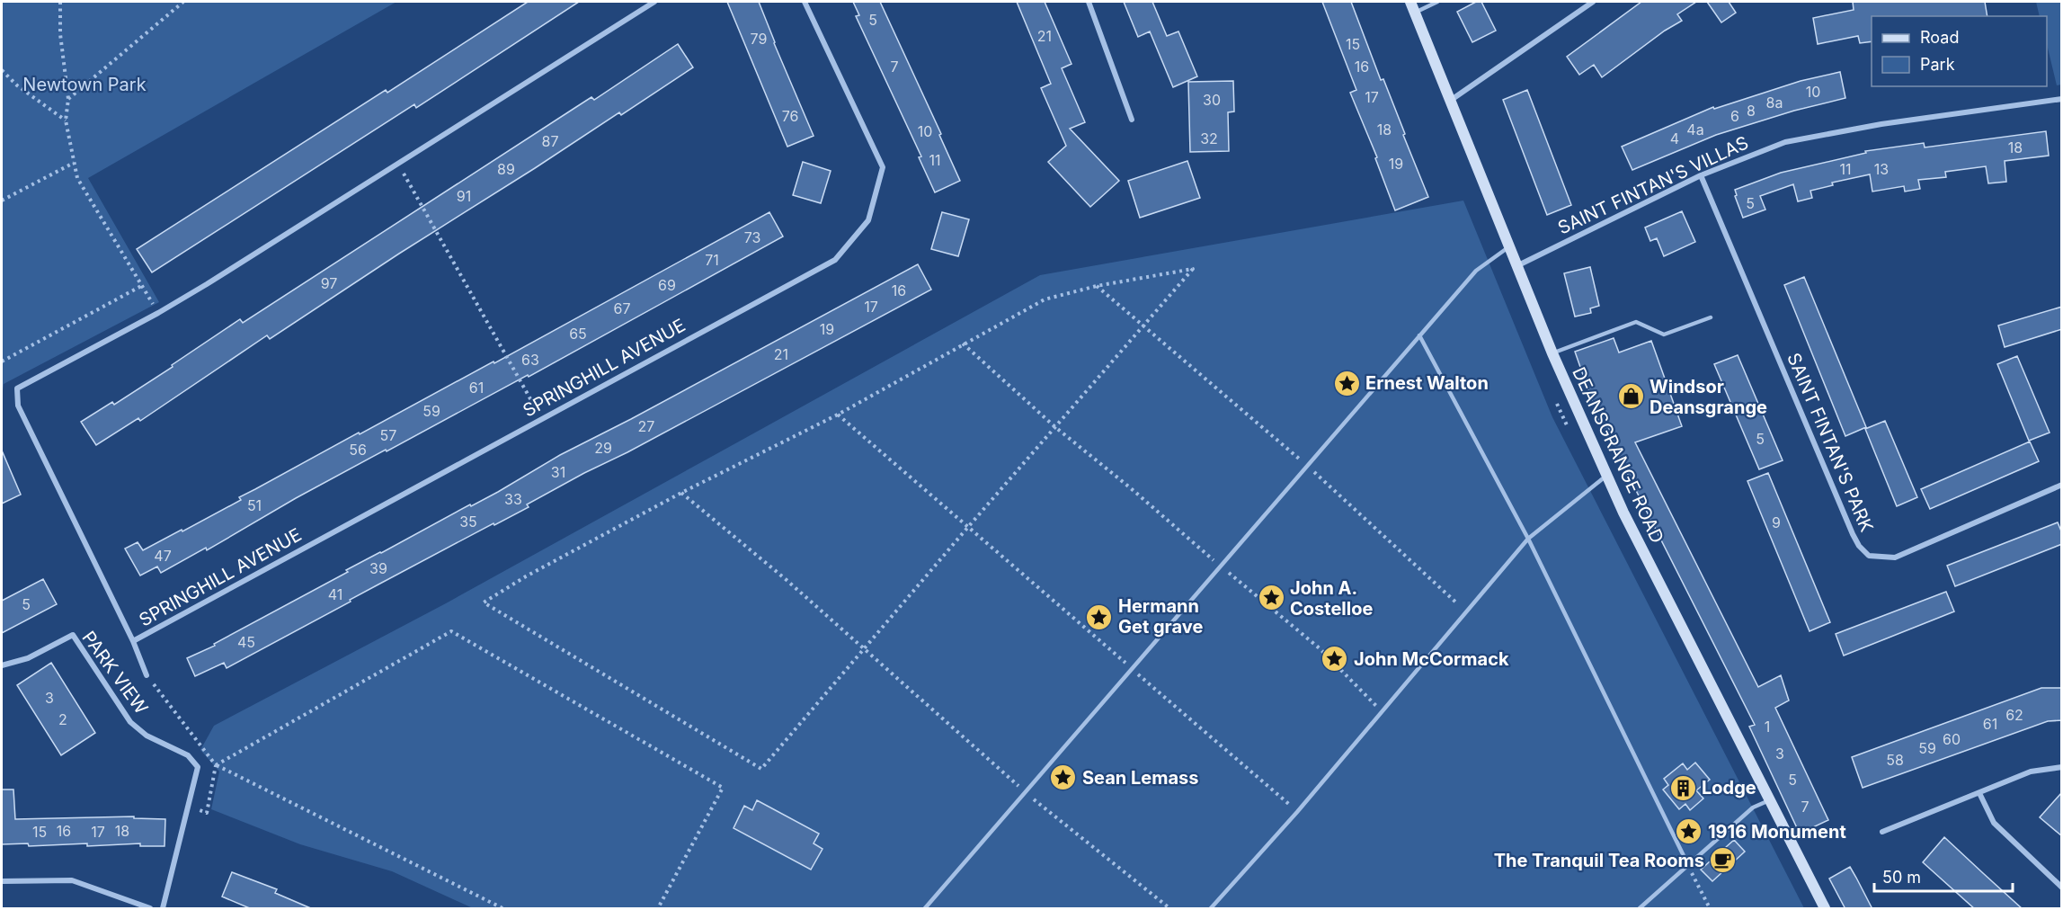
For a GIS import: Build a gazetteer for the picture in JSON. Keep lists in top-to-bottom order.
{
  "streets": {
    "main road": ["DEANSGRANGE ROAD"],
    "street": [
      "SAINT FINTAN'S VILLAS",
      "SPRINGHILL AVENUE",
      "SAINT FINTAN'S PARK",
      "PARK VIEW"
    ]
  },
  "crossings": [
    ["SAINT FINTAN'S VILLAS", "SAINT FINTAN'S PARK"],
    ["SAINT FINTAN'S VILLAS", "DEANSGRANGE ROAD"]
  ],
  "parks": ["Newtown Park"],
  "places": {
    "place": [
      "Ernest Walton",
      "John A. Costelloe",
      "Hermann Get grave",
      "John McCormack",
      "Sean Lemass",
      "1916 Monument"
    ],
    "shop": ["Windsor Deansgrange"],
    "building": ["Lodge"],
    "cafe": ["The Tranquil Tea Rooms"]
  },
  "house_numbers": [
    "5",
    "21",
    "79",
    "15",
    "7",
    "16",
    "10",
    "17",
    "30",
    "8a",
    "8",
    "76",
    "6",
    "18",
    "4a",
    "10",
    "32",
    "4",
    "87",
    "18",
    "11",
    "19",
    "89",
    "11",
    "13",
    "91",
    "5",
    "73",
    "71",
    "97",
    "69",
    "16",
    "17",
    "67",
    "19",
    "65",
    "21",
    "63",
    "61",
    "59",
    "27",
    "57",
    "5",
    "29",
    "56",
    "31",
    "33",
    "51",
    "35",
    "9",
    "47",
    "39",
    "41",
    "5",
    "45",
    "3",
    "62",
    "2",
    "61",
    "1",
    "60",
    "59",
    "3",
    "58",
    "5",
    "7",
    "16",
    "18",
    "15",
    "17"
  ],
  "legend": ["Road", "Park"],
  "scale_bar": "50 m"
}
